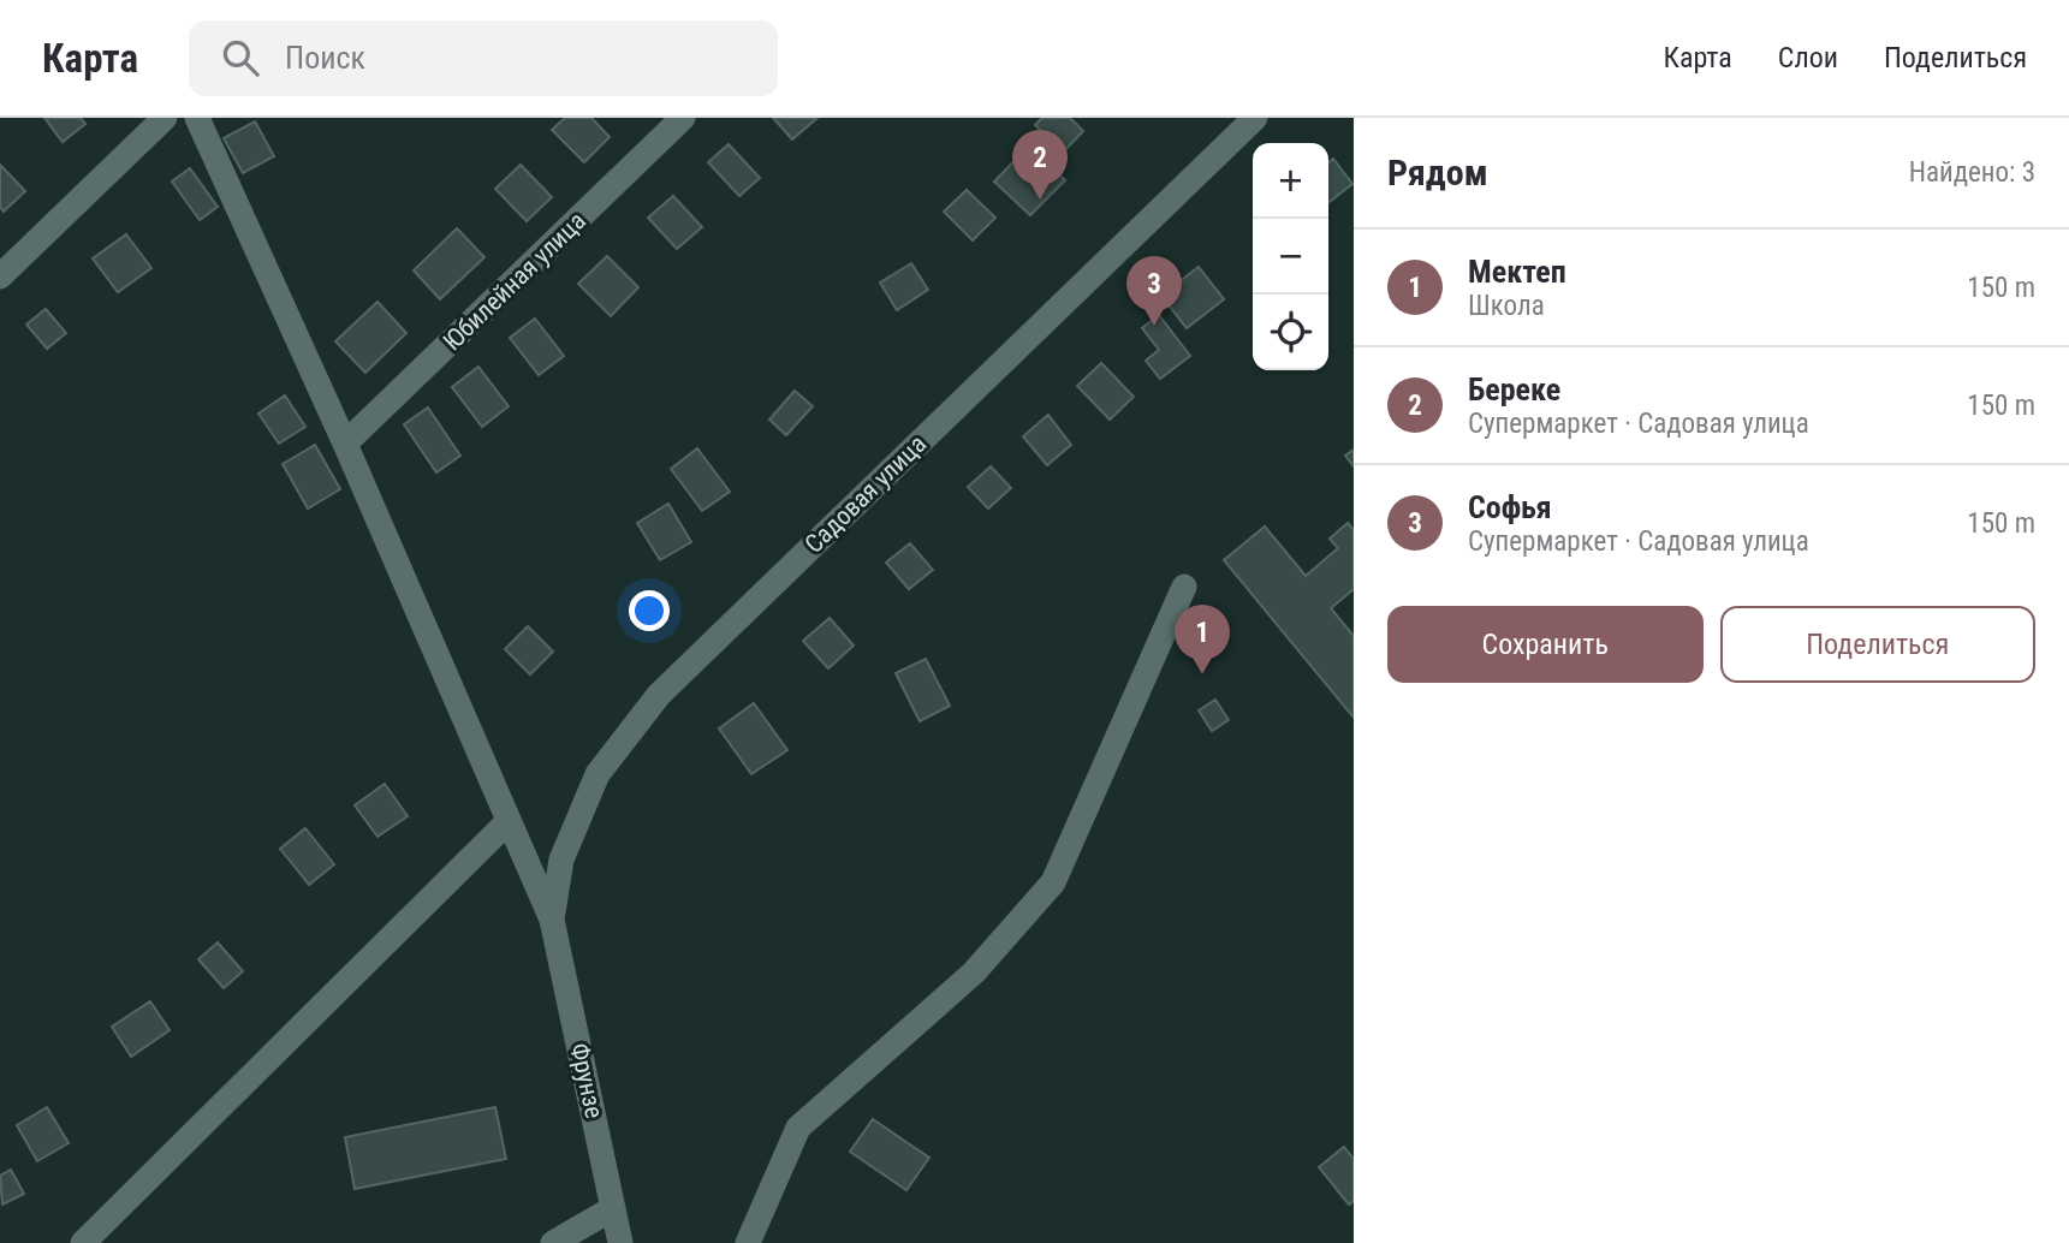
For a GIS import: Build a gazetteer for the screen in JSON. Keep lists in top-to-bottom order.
{
  "streets": {
    "street": ["Юбилейная улица", "Садовая улица", "Фрунзе"]
  },
  "crossings": [
    ["Садовая улица", "Фрунзе"]
  ],
  "page": {
    "header": "Карта",
    "search": "Поиск",
    "nav": ["Карта", "Слои", "Поделиться"],
    "heading": ["Рядом", "Найдено: 3"],
    "pins": ["2", "3", "1"],
    "map_buttons": ["+", "−"],
    "list": [
      {
        "mark": "1",
        "name": "Мектеп",
        "note": "Школа",
        "value": "150 m"
      },
      {
        "mark": "2",
        "name": "Береке",
        "note": "Супермаркет · Садовая улица",
        "value": "150 m"
      },
      {
        "mark": "3",
        "name": "Софья",
        "note": "Супермаркет · Садовая улица",
        "value": "150 m"
      }
    ],
    "buttons": ["Сохранить", "Поделиться"]
  }
}
